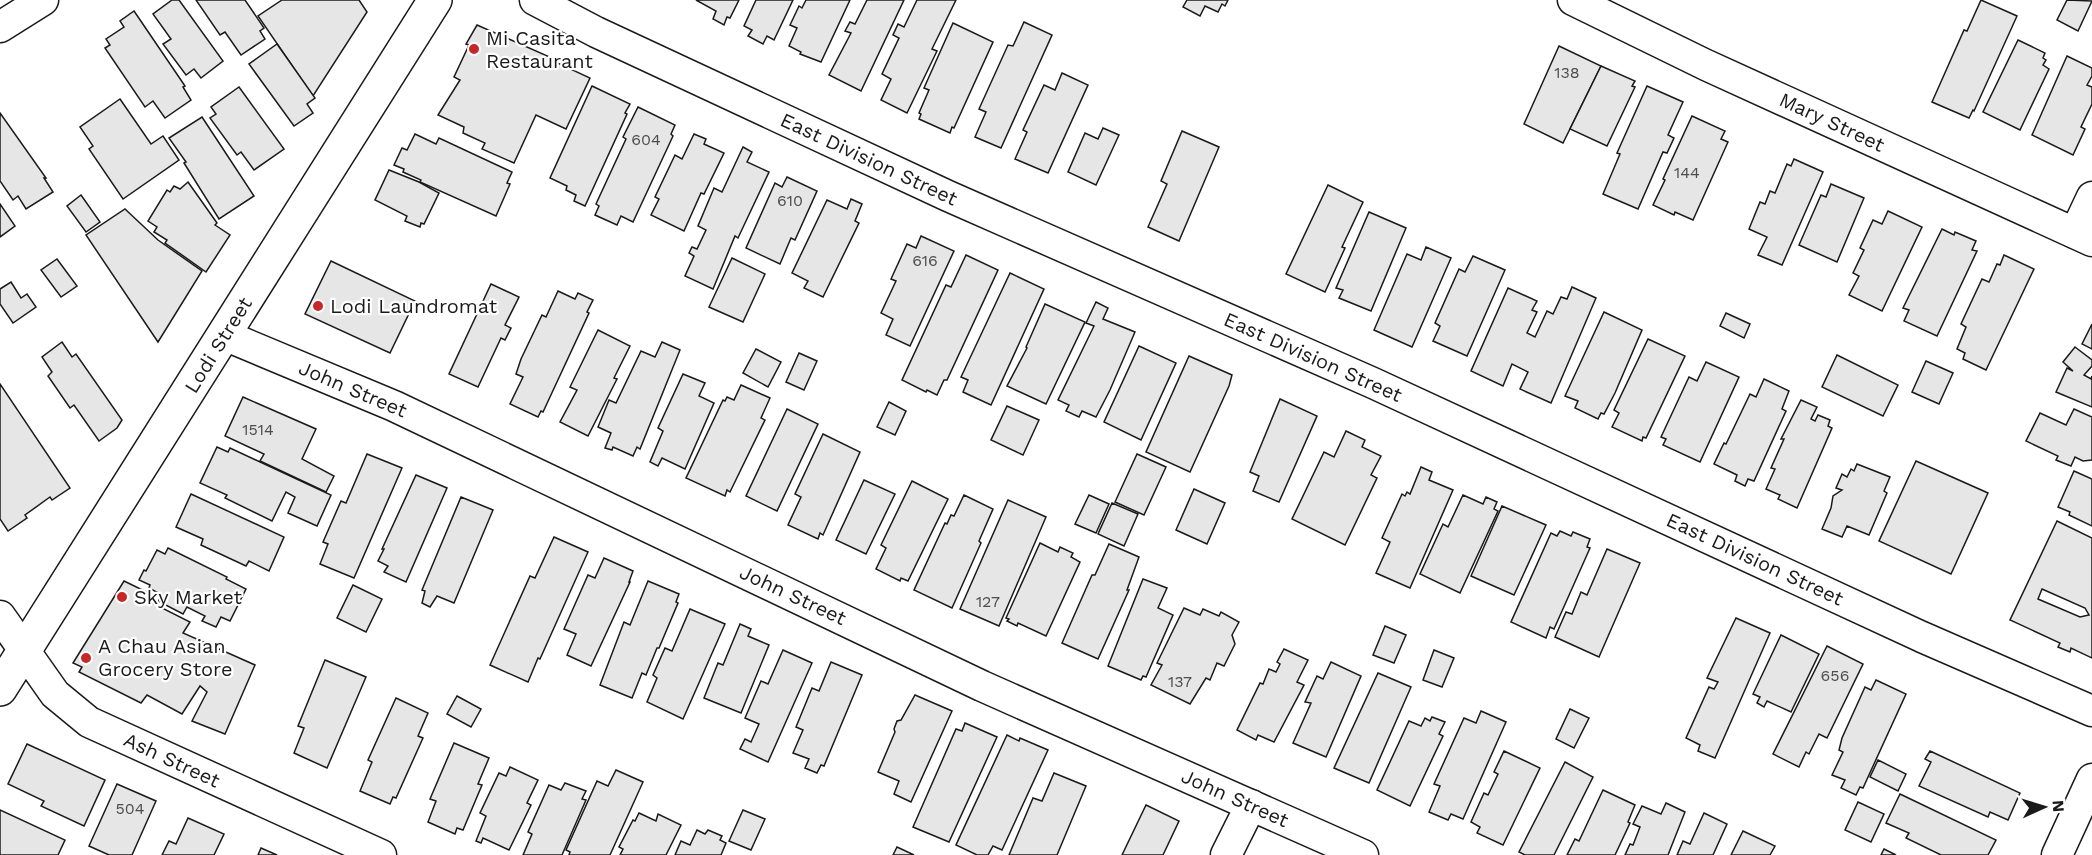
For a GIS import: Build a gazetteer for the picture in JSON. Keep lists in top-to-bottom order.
{
  "streets": {
    "street": [
      "Mary Street",
      "East Division Street",
      "Lodi Street",
      "John Street",
      "Ash Street"
    ]
  },
  "crossings": [
    ["Lodi Street", "John Street"],
    ["Lodi Street", "Ash Street"]
  ],
  "places": [
    "Mi Casita Restaurant",
    "Lodi Laundromat",
    "Sky Market",
    "A Chau Asian Grocery Store"
  ],
  "house_numbers": [
    "138",
    "604",
    "144",
    "610",
    "616",
    "1514",
    "127",
    "656",
    "137",
    "504"
  ],
  "north": "right"
}
